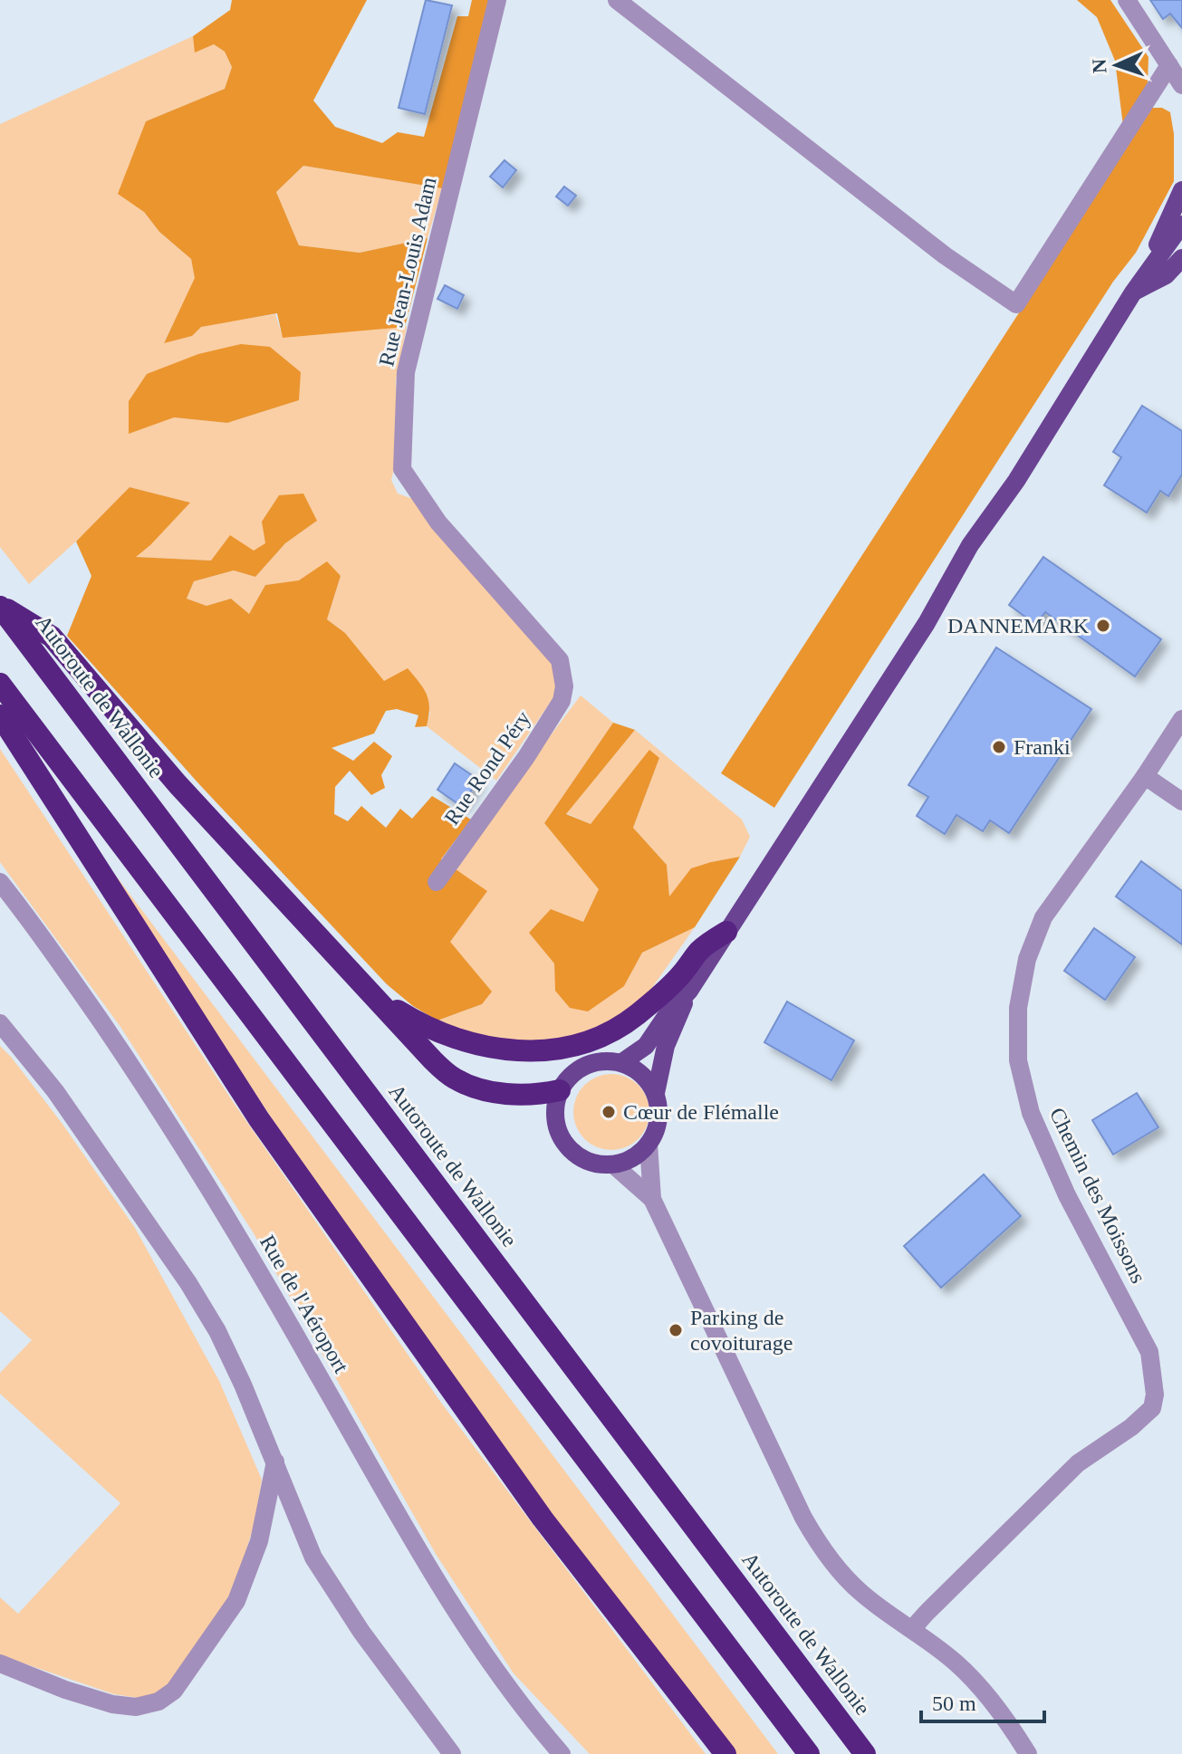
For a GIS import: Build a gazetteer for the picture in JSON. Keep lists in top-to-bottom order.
{
  "streets": {
    "highway": ["Autoroute de Wallonie"],
    "street": [
      "Rue Jean-Louis Adam",
      "Rue Rond Péry",
      "Chemin des Moissons",
      "Rue de l'Aéroport"
    ]
  },
  "crossings": [
    ["Rue Jean-Louis Adam", "Rue Rond Péry"]
  ],
  "places": [
    "DANNEMARK",
    "Franki",
    "Cœur de Flémalle",
    "Parking de covoiturage"
  ],
  "scale_bar": "50 m",
  "north": "left"
}
